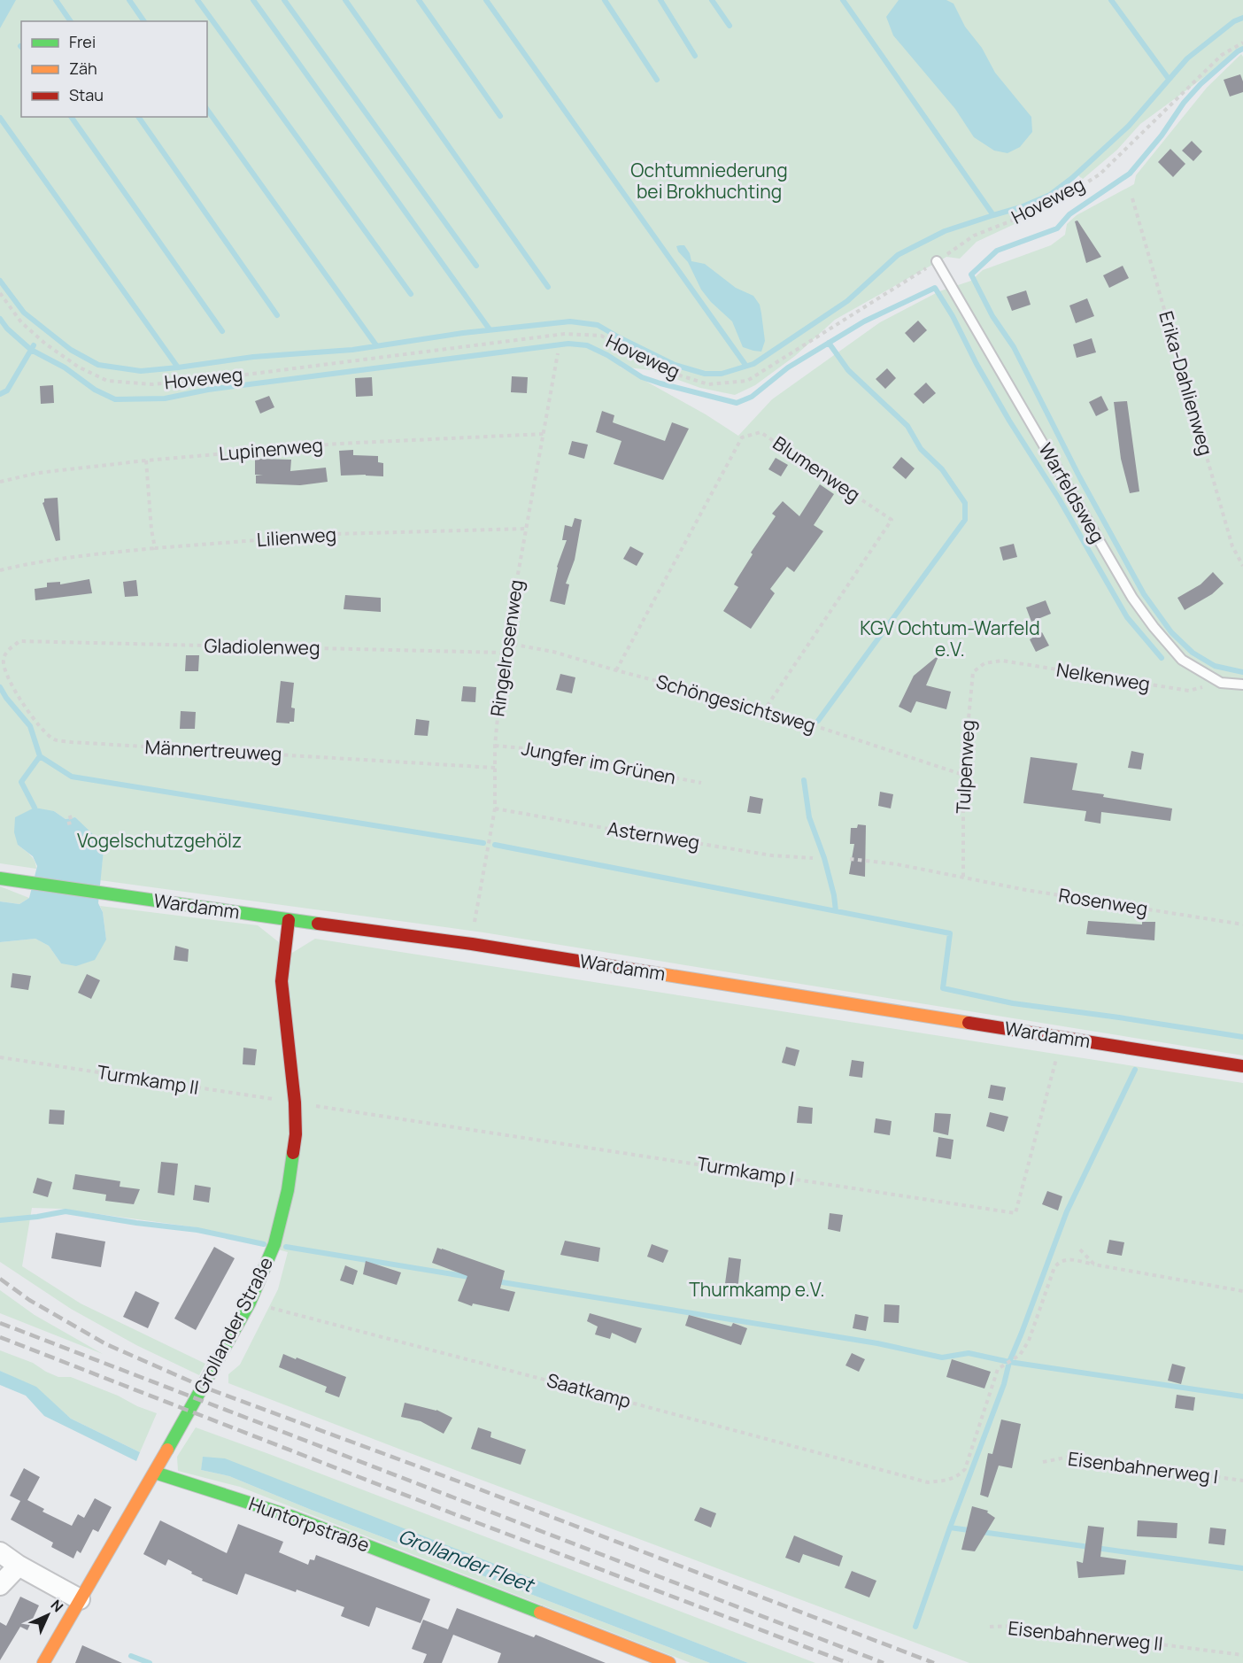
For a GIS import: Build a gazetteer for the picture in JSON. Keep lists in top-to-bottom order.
{
  "streets": {
    "street": ["Wardamm", "Grollander Straße", "Huntorpstraße"],
    "lane": ["Warfeldsweg"],
    "path": [
      "Hoveweg",
      "Erika-Dahlienweg",
      "Lupinenweg",
      "Blumenweg",
      "Lilienweg",
      "Gladiolenweg",
      "Ringelrosenweg",
      "Nelkenweg",
      "Schöngesichtsweg",
      "Männertreuweg",
      "Jungfer im Grünen",
      "Tulpenweg",
      "Asternweg",
      "Rosenweg",
      "Turmkamp II",
      "Turmkamp I",
      "Saatkamp",
      "Eisenbahnerweg I",
      "Eisenbahnerweg II"
    ]
  },
  "crossings": [
    ["Hoveweg", "Warfeldsweg"],
    ["Lupinenweg", "Ringelrosenweg"],
    ["Blumenweg", "Schöngesichtsweg"],
    ["Warfeldsweg", "Nelkenweg"],
    ["Lilienweg", "Ringelrosenweg"],
    ["Gladiolenweg", "Ringelrosenweg"],
    ["Gladiolenweg", "Männertreuweg"],
    ["Ringelrosenweg", "Schöngesichtsweg"],
    ["Ringelrosenweg", "Männertreuweg"],
    ["Ringelrosenweg", "Jungfer im Grünen"],
    ["Ringelrosenweg", "Asternweg"],
    ["Ringelrosenweg", "Wardamm"],
    ["Nelkenweg", "Tulpenweg"],
    ["Schöngesichtsweg", "Tulpenweg"],
    ["Tulpenweg", "Rosenweg"],
    ["Wardamm", "Turmkamp I"],
    ["Wardamm", "Grollander Straße"],
    ["Turmkamp II", "Turmkamp I"],
    ["Turmkamp II", "Grollander Straße"],
    ["Turmkamp I", "Grollander Straße"],
    ["Grollander Straße", "Saatkamp"],
    ["Grollander Straße", "Huntorpstraße"]
  ],
  "water": ["Grollander Fleet"],
  "parks": [
    "Ochtumniederung bei Brokhuchting",
    "KGV Ochtum-Warfeld e.V.",
    "Vogelschutzgehölz",
    "Thurmkamp e.V."
  ],
  "legend": ["Frei", "Zäh", "Stau"],
  "north": "top right"
}
